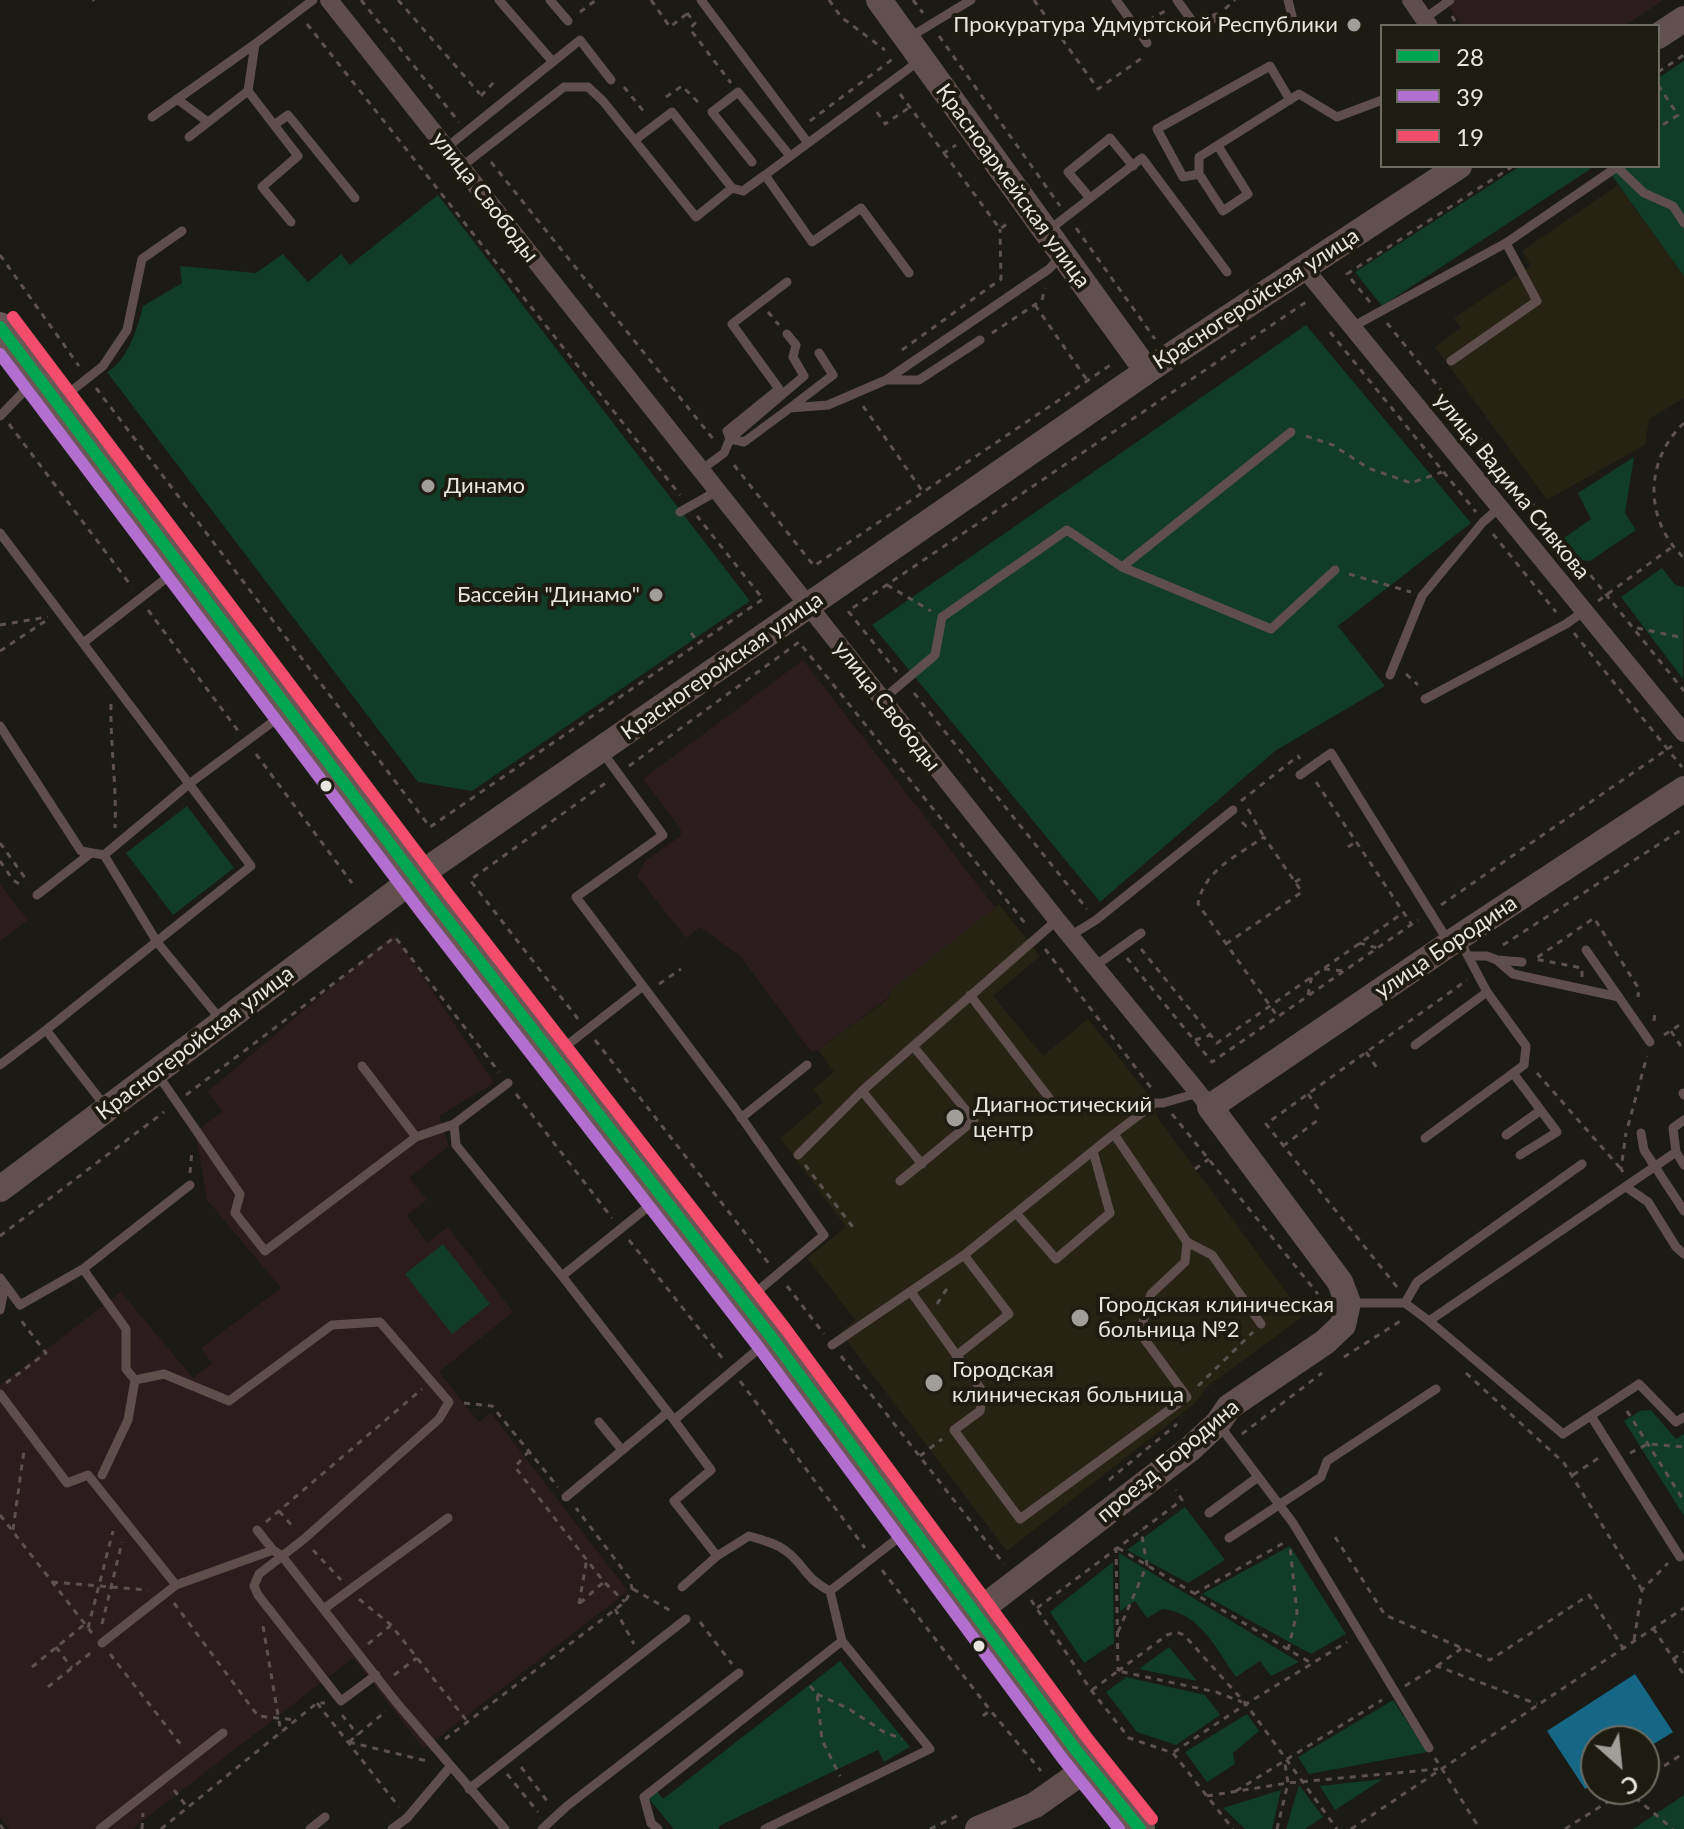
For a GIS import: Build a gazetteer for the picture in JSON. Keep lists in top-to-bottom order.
{
  "streets": {
    "street": [
      "Красноармейская улица",
      "улица Свободы",
      "Красногеройская улица",
      "улица Вадима Сивкова",
      "улица Бородина",
      "проезд Бородина"
    ]
  },
  "crossings": [
    ["Красноармейская улица", "Красногеройская улица"],
    ["улица Свободы", "Красногеройская улица"],
    ["улица Свободы", "улица Бородина"],
    ["улица Свободы", "проезд Бородина"],
    ["Красногеройская улица", "улица Вадима Сивкова"]
  ],
  "places": [
    "Прокуратура Удмуртской Республики",
    "Динамо",
    "Бассейн \"Динамо\"",
    "Диагностический центр",
    "Городская клиническая больница №2",
    "Городская клиническая больница"
  ],
  "lines": ["transit line 19", "transit line 28", "transit line 39"],
  "legend": ["28", "39", "19"],
  "north": "bottom right"
}
